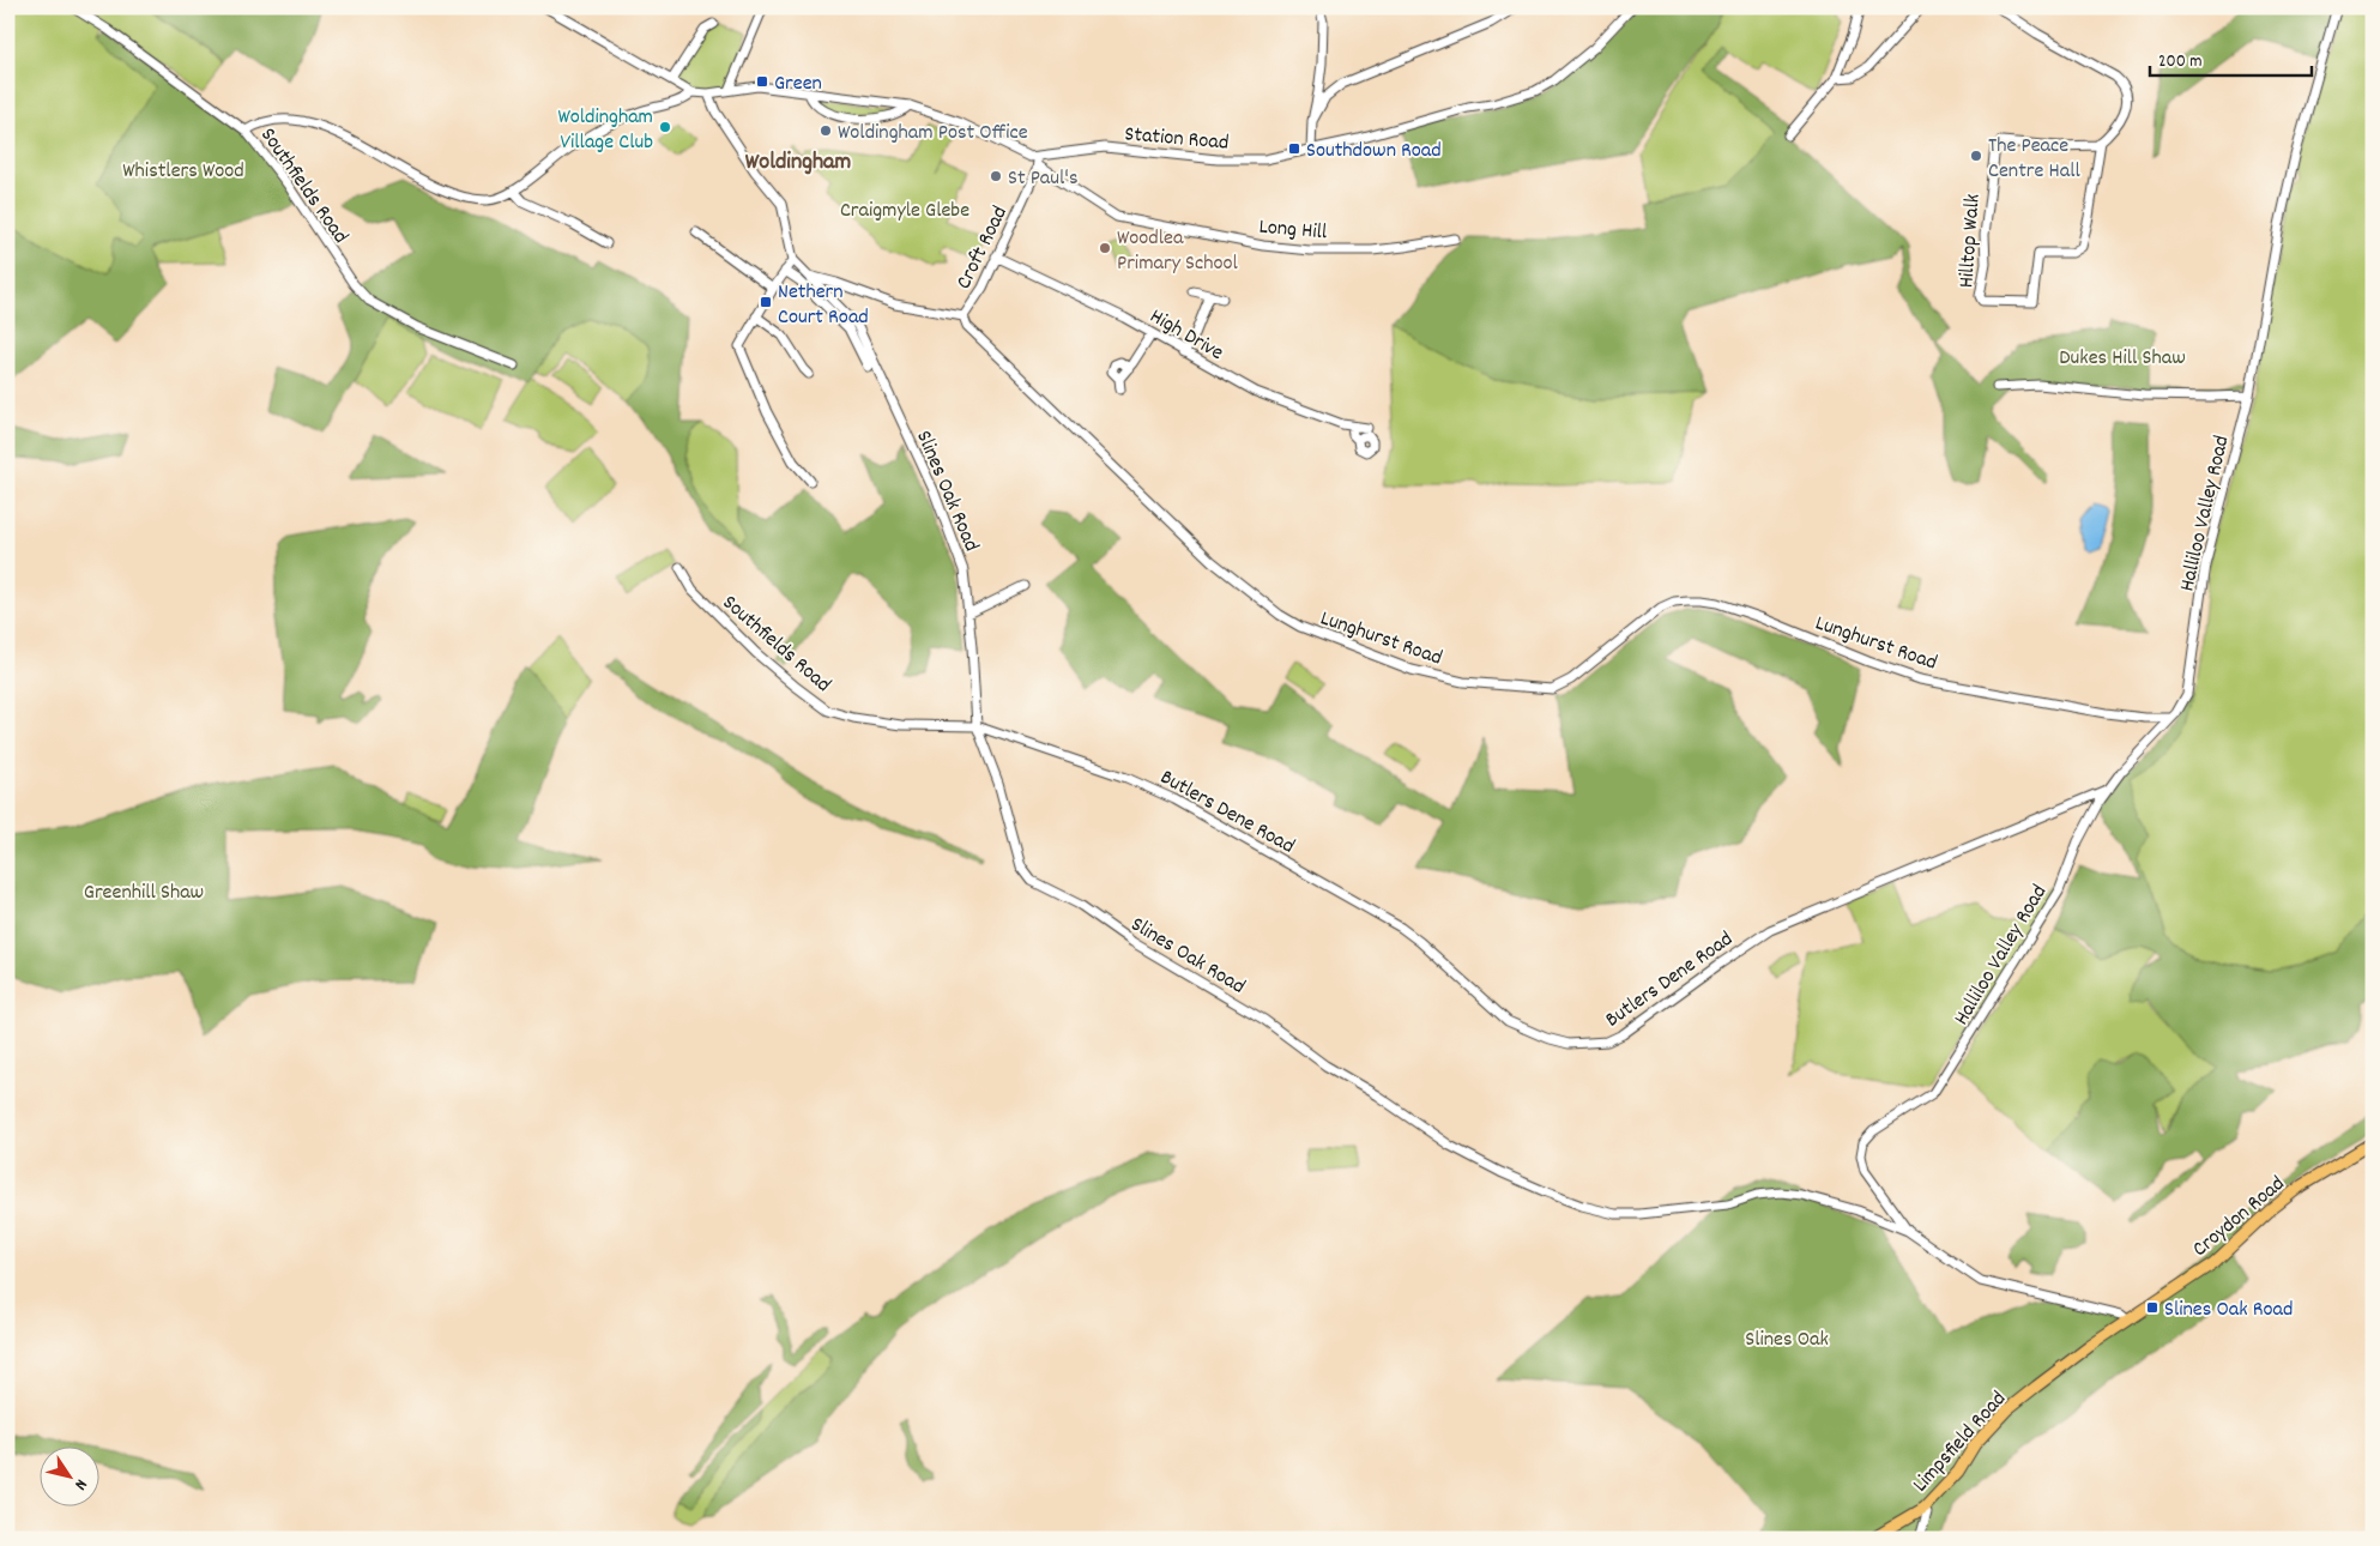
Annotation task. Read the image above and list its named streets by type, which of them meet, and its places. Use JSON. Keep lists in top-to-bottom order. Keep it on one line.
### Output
{"streets":{"main road":["Croydon Road","Limpsfield Road"],"street":["Station Road","Southfields Road","Long Hill","Hilltop Walk","Croft Road","High Drive","Slines Oak Road","Halliloo Valley Road","Lunghurst Road","Butlers Dene Road"]},"crossings":[["Station Road","Long Hill"],["Station Road","Croft Road"],["Station Road","Slines Oak Road"],["Southfields Road","Slines Oak Road"],["Southfields Road","Butlers Dene Road"],["Long Hill","Croft Road"],["Croft Road","High Drive"],["Croft Road","Lunghurst Road"],["Slines Oak Road","Halliloo Valley Road"],["Slines Oak Road","Butlers Dene Road"],["Slines Oak Road","Croydon Road"],["Slines Oak Road","Limpsfield Road"],["Halliloo Valley Road","Lunghurst Road"],["Halliloo Valley Road","Butlers Dene Road"],["Croydon Road","Limpsfield Road"]],"districts":["Woldingham"],"parks":["Whistlers Wood","Craigmyle Glebe","Dukes Hill Shaw","Greenhill Shaw","Slines Oak"],"places":{"transit":["Green","Southdown Road","Nethern Court Road","Slines Oak Road"],"other":["Woldingham Village Club","Woldingham Post Office","The Peace Centre Hall","St Paul's","Woodlea Primary School"]},"scale_bar":"200 m","north":"bottom right"}
